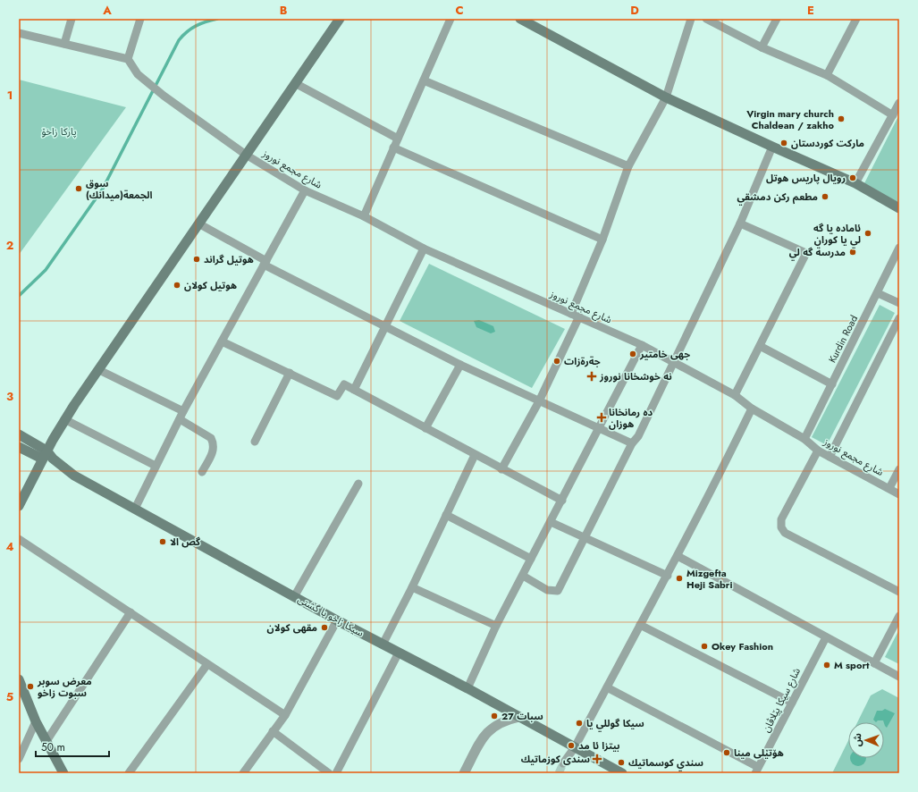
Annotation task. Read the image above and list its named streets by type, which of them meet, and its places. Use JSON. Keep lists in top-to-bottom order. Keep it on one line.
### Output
{"streets":{"main road":["سیکا زاخو یا گشتى"],"street":["شارع مجمع نوروز","Kurdin Road","شارع سيكا پێلاڤان"]},"crossings":[["شارع مجمع نوروز","Kurdin Road"]],"parks":["پارکا زاخۆ"],"places":{"other":["Virgin mary church Chaldean / zakho","ماركت كوردستان","رويال پاريس هوتل","سوق الجمعة(ميدانك)","مطعم ركن دمشقي","ئاماده يا گه لي يا كوران","مدرسة گه لي","هوتیل گراند","هوتيل كولان","جهى خامتير","جةرةزات","گص الا","Mizgefta Heji Sabri","مقهى كولان","Okey Fashion","M sport","معرض سوبر سبوت زاخو","27 سبات","سيكا گوللي يا","بيتزا ئا مد","هۆتێلی مینا","سندي کوسماتیك"],"health":["نه خوشخانا نوروز","ده رمانخانا هوزان","سندی کوزماتیك"]},"scale_bar":"50 m","north":"left","grid":{"columns":["A","B","C","D","E"],"rows":["1","2","3","4","5"]}}
